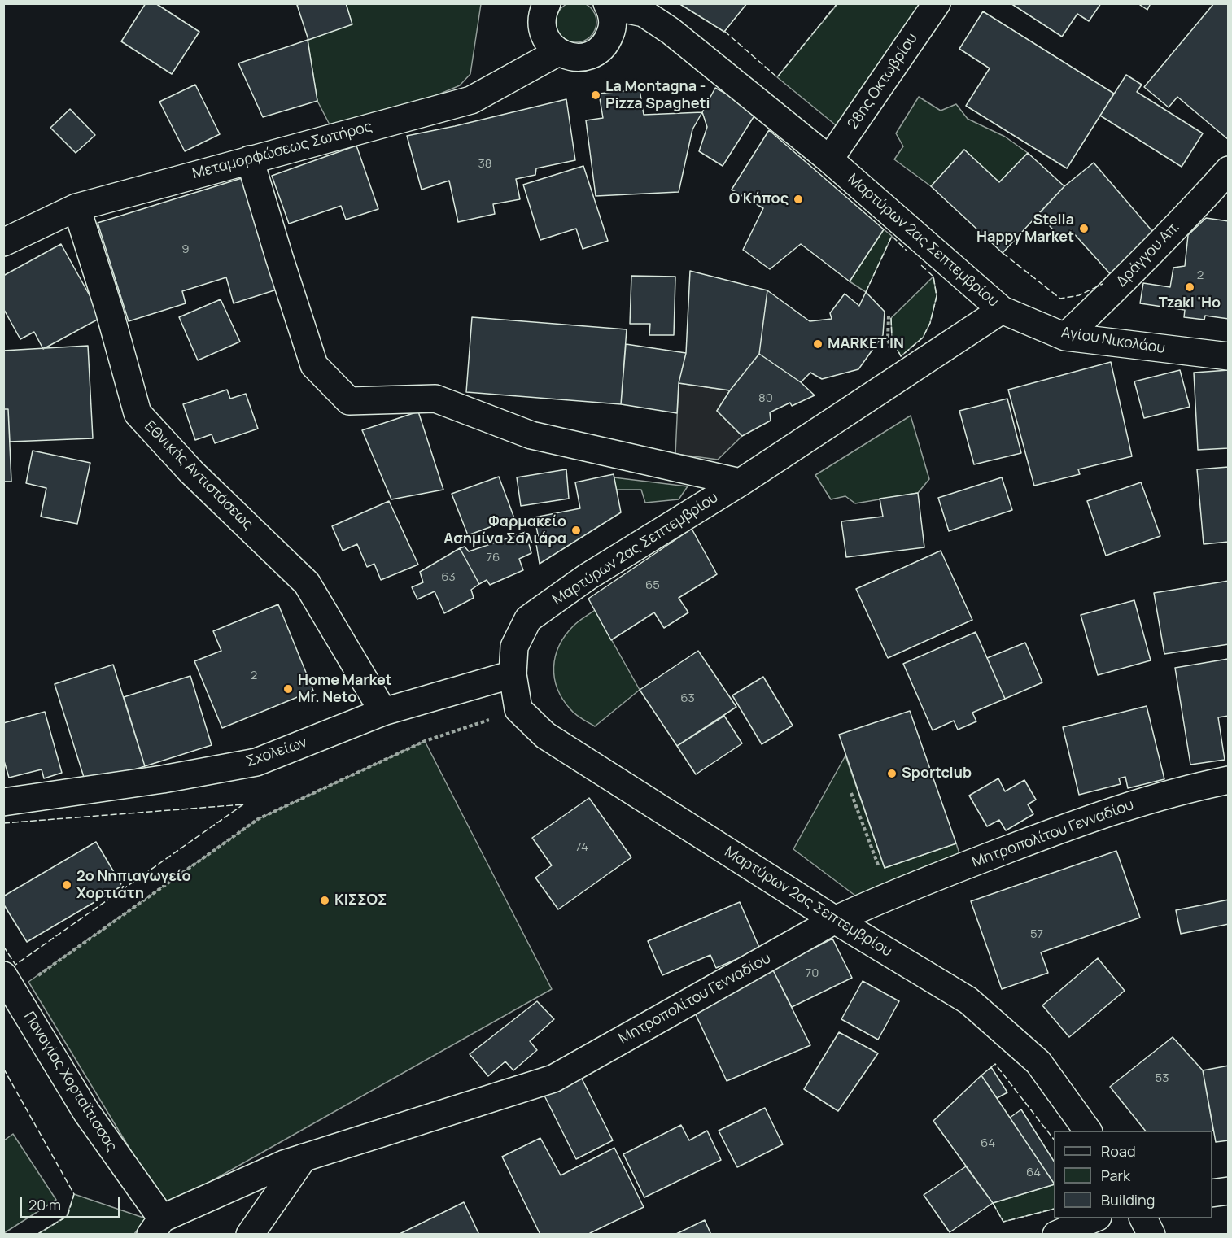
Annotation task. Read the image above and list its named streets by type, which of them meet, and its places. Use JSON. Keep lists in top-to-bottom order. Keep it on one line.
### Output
{"streets":{"street":["28ης Οκτωβρίου","Μεταμορφώσεως Σωτήρος","Μαρτύρων 2ας Σεπτεμβρίου","Δράγγου Απ.","Αγίου Νικολάου","Εθνικής Αντιστάσεως","Σχολείων","Μητροπολίτου Γενναδίου","Παναγίας Χορταΐτισσας"]},"crossings":[["28ης Οκτωβρίου","Μαρτύρων 2ας Σεπτεμβρίου"],["Μεταμορφώσεως Σωτήρος","Εθνικής Αντιστάσεως"],["Μαρτύρων 2ας Σεπτεμβρίου","Αγίου Νικολάου"],["Μαρτύρων 2ας Σεπτεμβρίου","Σχολείων"],["Μαρτύρων 2ας Σεπτεμβρίου","Μητροπολίτου Γενναδίου"],["Δράγγου Απ.","Αγίου Νικολάου"],["Εθνικής Αντιστάσεως","Σχολείων"],["Μητροπολίτου Γενναδίου","Παναγίας Χορταΐτισσας"]],"places":["La Montagna - Pizza Spagheti","Ο Κήπος","Stella Happy Market","Tzaki 'Ho","MARKET IN","Φαρμακείο Ασημίνα Σαλιάρα","Home Market Mr. Neto","Sportclub","2ο Νηπιαγωγείο Χορτιάτη","ΚΙΣΣΟΣ"],"house_numbers":["38","9","2","80","76","63","65","2","63","74","57","70","53","64","64"],"legend":["Road","Park","Building"],"scale_bar":"20 m"}
